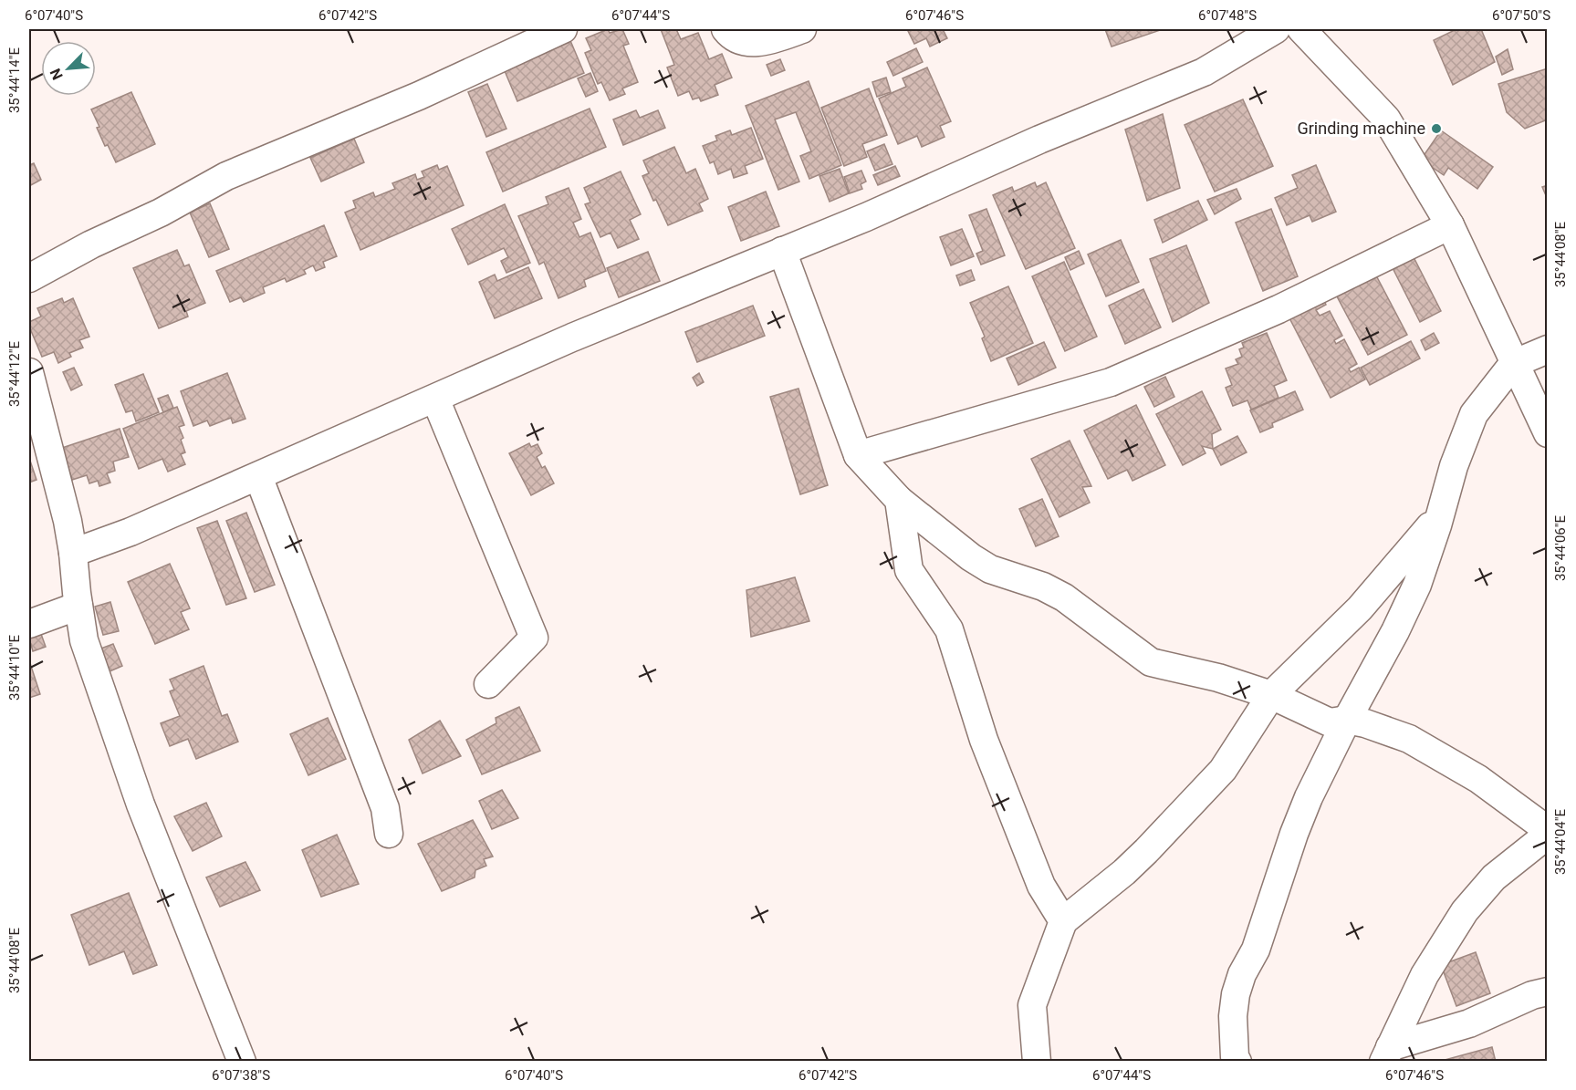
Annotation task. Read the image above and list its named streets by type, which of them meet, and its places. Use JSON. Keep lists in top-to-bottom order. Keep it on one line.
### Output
{"places":["Grinding machine"],"north":"bottom left","coordinates":["6°07'40\"S","6°07'42\"S","6°07'44\"S","6°07'46\"S","6°07'48\"S","6°07'50\"S","35°44'14\"E","35°44'08\"E","35°44'12\"E","35°44'06\"E","35°44'10\"E","35°44'04\"E","6°07'38\"S"]}
